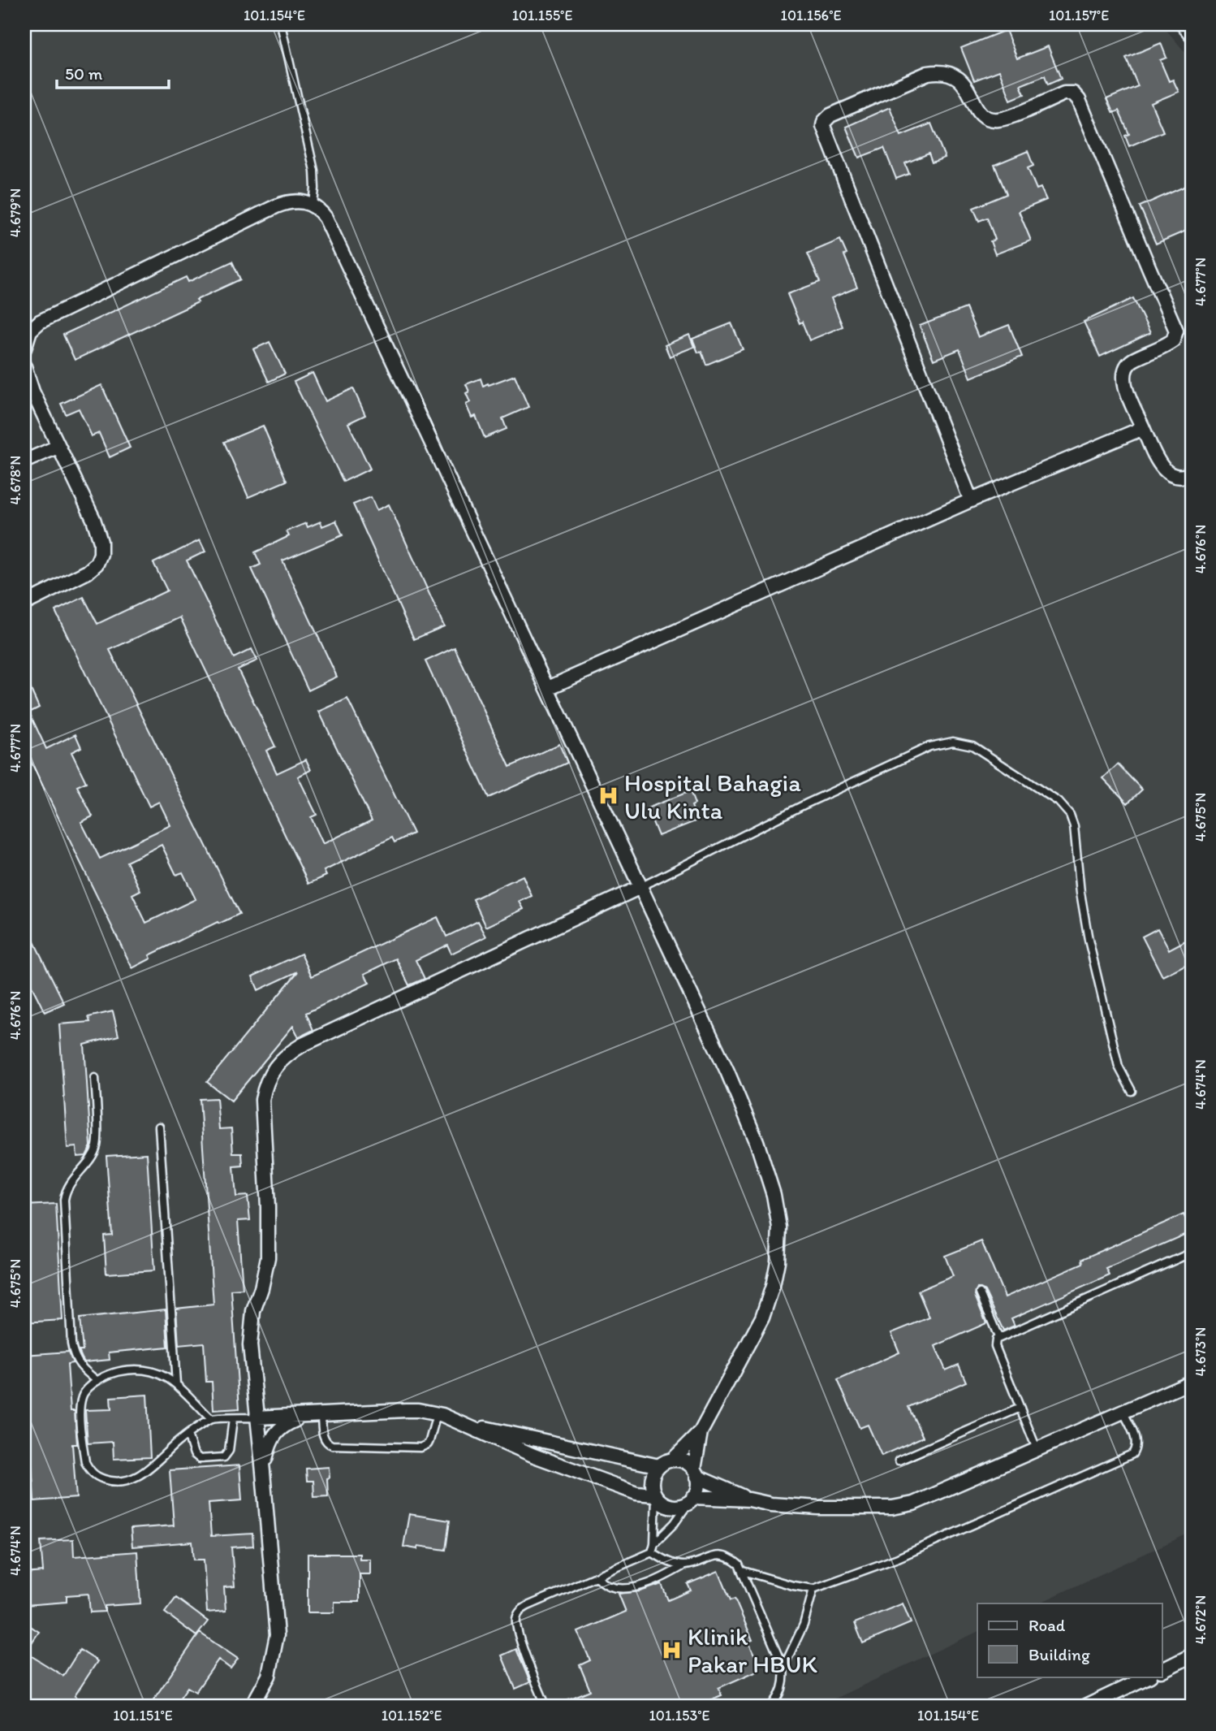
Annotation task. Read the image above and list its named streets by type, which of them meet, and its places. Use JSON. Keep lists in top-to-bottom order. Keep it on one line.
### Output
{"places":{"hospital":["Hospital Bahagia Ulu Kinta","Klinik Pakar HBUK"]},"legend":["Road","Building"],"scale_bar":"50 m","coordinates":["101.154°E","101.155°E","101.156°E","101.157°E","4.679°N","4.677°N","4.678°N","4.676°N","4.675°N","4.674°N","4.673°N","4.672°N","101.151°E","101.152°E","101.153°E"]}
